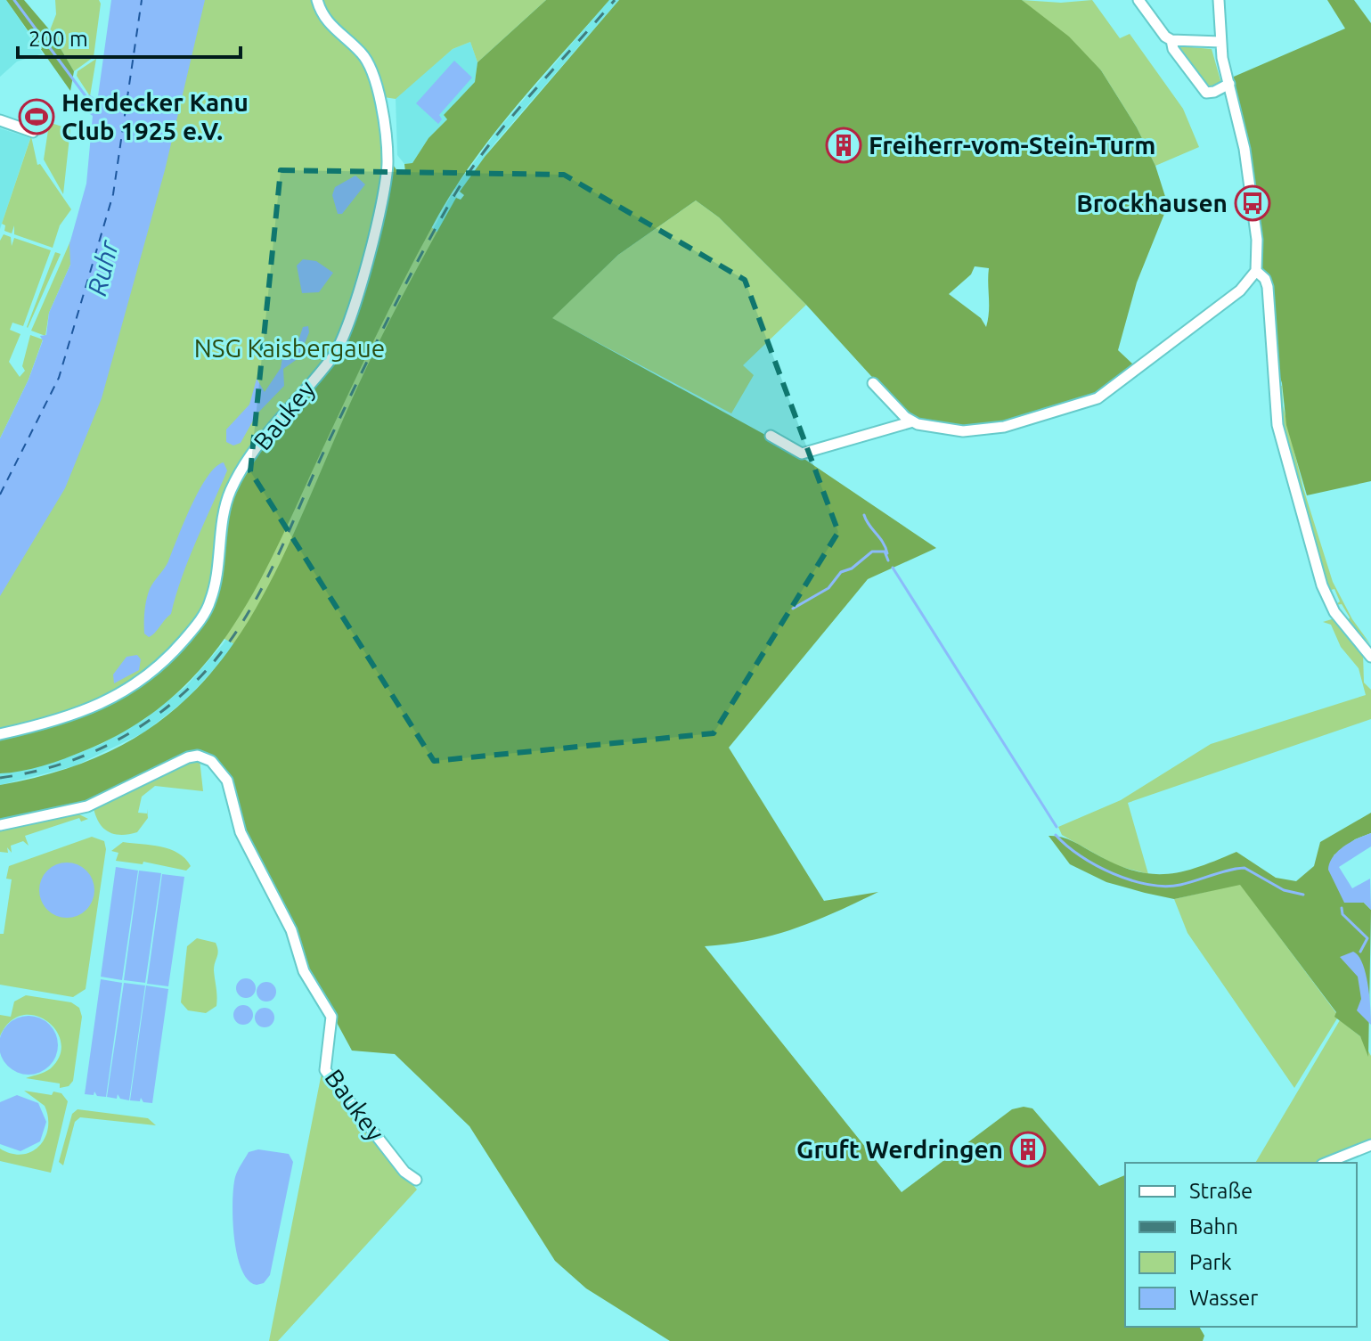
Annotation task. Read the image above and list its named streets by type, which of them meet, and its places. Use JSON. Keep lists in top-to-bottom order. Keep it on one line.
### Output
{"streets":{"street":["Baukey"]},"water":["Ruhr"],"parks":["NSG Kaisbergaue"],"places":{"sports":["Herdecker Kanu Club 1925 e.V."],"building":["Freiherr-vom-Stein-Turm","Gruft Werdringen"],"bus stop":["Brockhausen"]},"legend":["Straße","Bahn","Park","Wasser"],"scale_bar":"200 m"}
